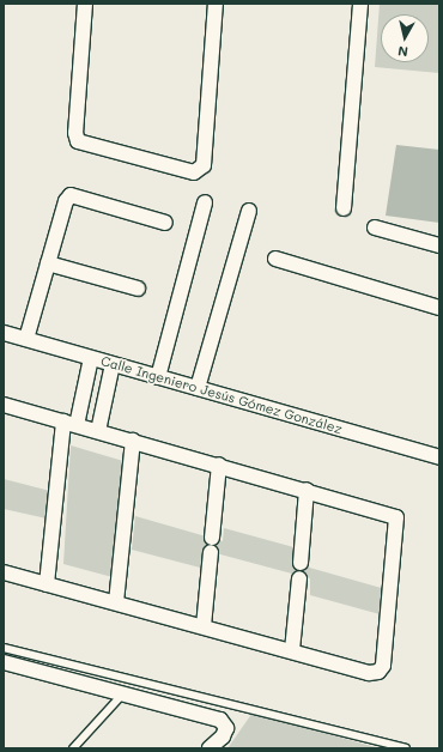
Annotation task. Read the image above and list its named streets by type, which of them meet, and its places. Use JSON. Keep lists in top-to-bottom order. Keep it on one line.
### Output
{"streets":{"street":["Calle Ingeniero Jesús Gómez González"]},"north":"bottom"}
